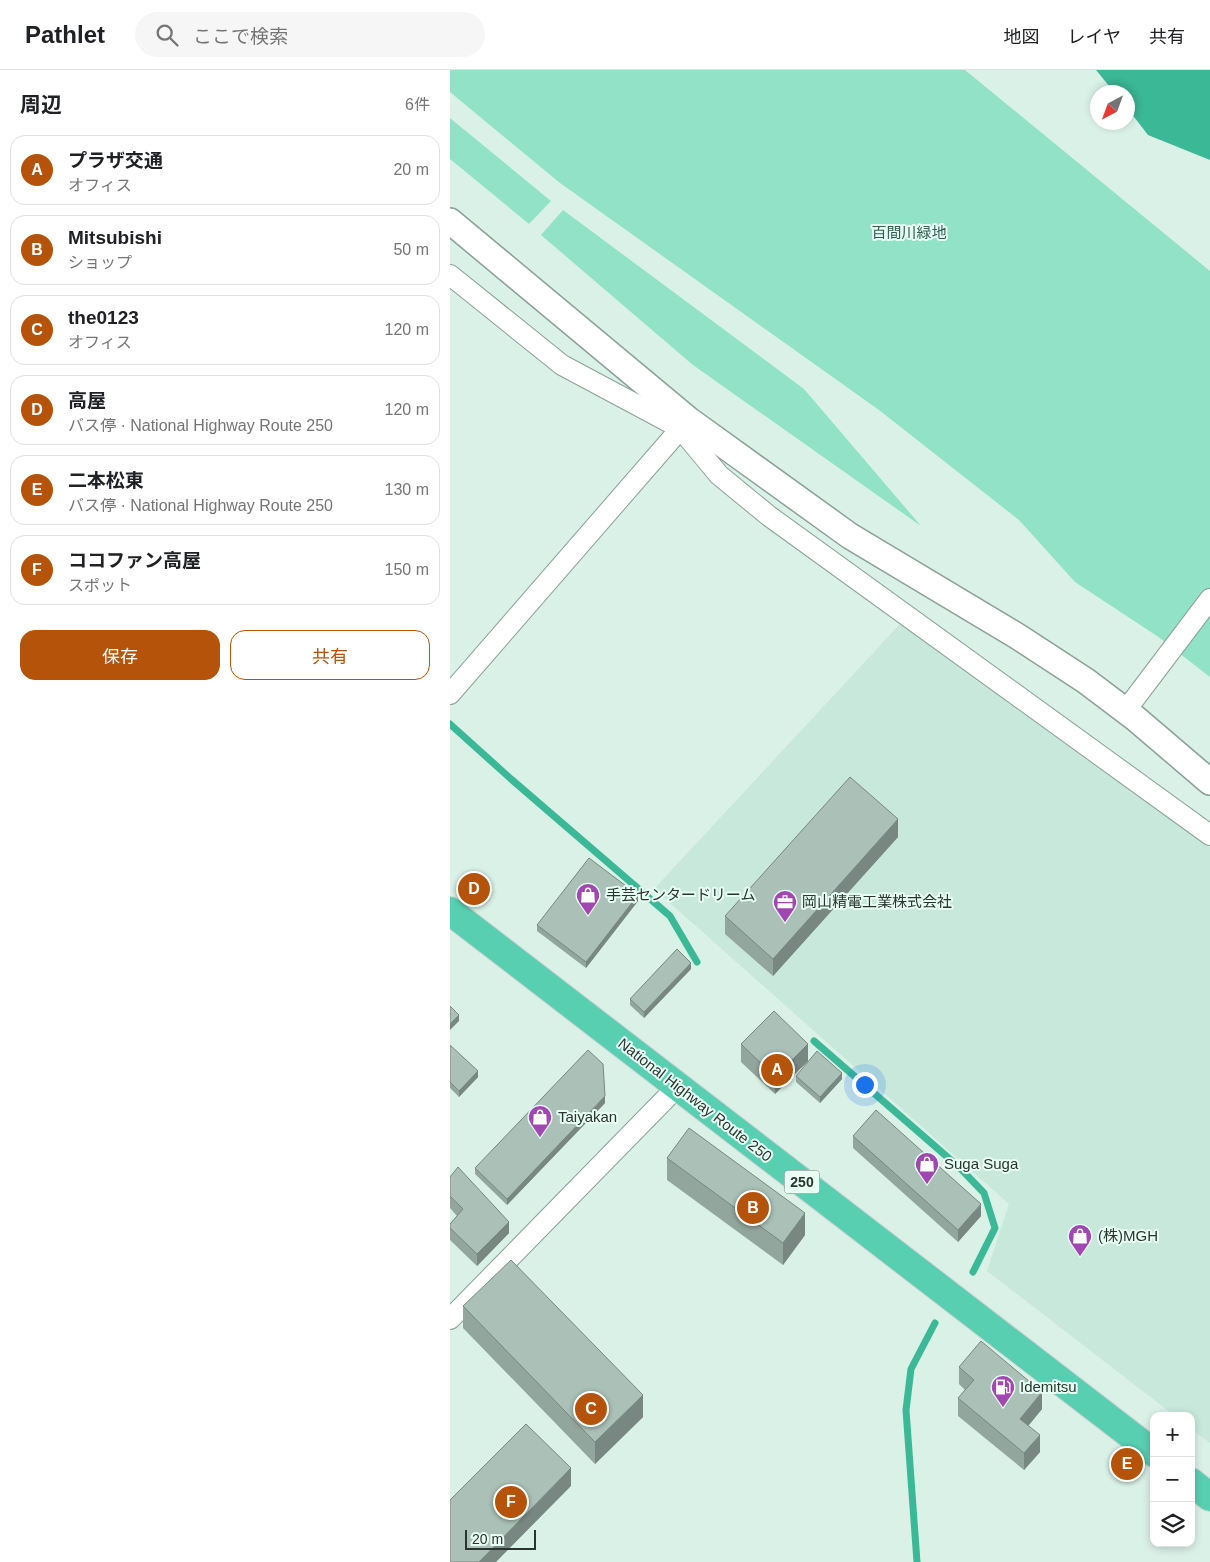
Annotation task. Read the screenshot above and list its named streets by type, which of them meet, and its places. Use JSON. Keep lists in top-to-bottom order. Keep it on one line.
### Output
{"streets":{"highway":["National Highway Route 250","250"]},"parks":["百間川緑地"],"places":{"shop":["手芸センタードリーム","Taiyakan","Suga Suga","(株)MGH"],"office":["岡山精電工業株式会社"],"fuel station":["Idemitsu"]},"scale_bar":"20 m","north":"bottom left","page":{"header":"Pathlet","search":"ここで検索","nav":["地図","レイヤ","共有"],"heading":["周辺","6件"],"list":[{"mark":"A","name":"プラザ交通","note":"オフィス","value":"20 m"},{"mark":"B","name":"Mitsubishi","note":"ショップ","value":"50 m"},{"mark":"C","name":"the0123","note":"オフィス","value":"120 m"},{"mark":"D","name":"高屋","note":"バス停 · National Highway Route 250","value":"120 m"},{"mark":"E","name":"二本松東","note":"バス停 · National Highway Route 250","value":"130 m"},{"mark":"F","name":"ココファン高屋","note":"スポット","value":"150 m"}],"buttons":["保存","共有"],"pins":["D","A","B","C","E","F"],"map_buttons":["+","−"],"scale":"20 m"}}
